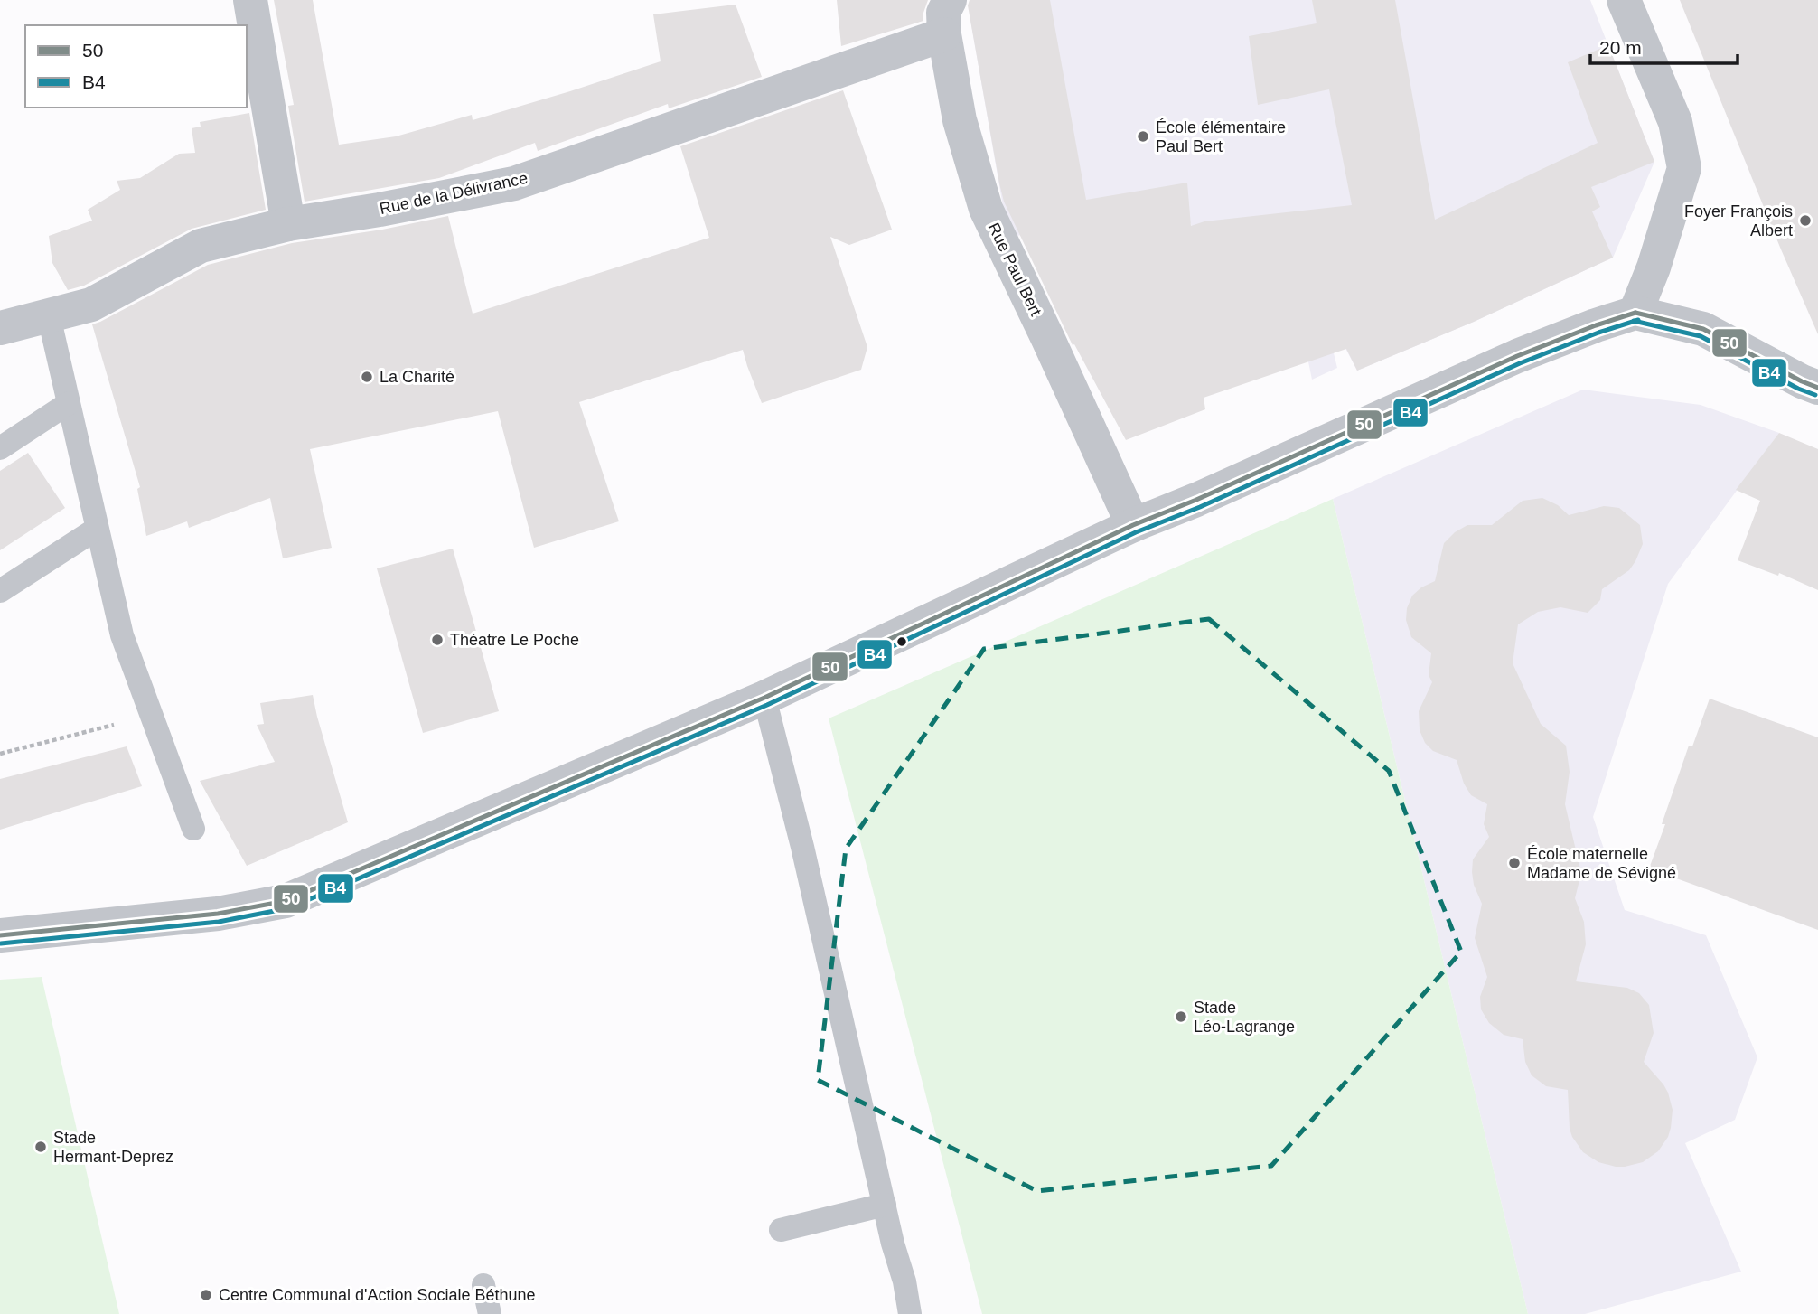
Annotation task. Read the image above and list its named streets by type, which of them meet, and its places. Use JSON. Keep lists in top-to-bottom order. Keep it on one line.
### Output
{"streets":{"street":["Rue de la Délivrance","Rue Paul Bert"]},"crossings":[["Rue de la Délivrance","Rue Paul Bert"]],"places":["École élémentaire Paul Bert","Foyer François Albert","La Charité","Théatre Le Poche","École maternelle Madame de Sévigné","Stade Léo-Lagrange","Stade Hermant-Deprez","Centre Communal d'Action Sociale Béthune"],"lines":["transit line 50","transit line B4"],"legend":["50","B4"],"scale_bar":"20 m"}
